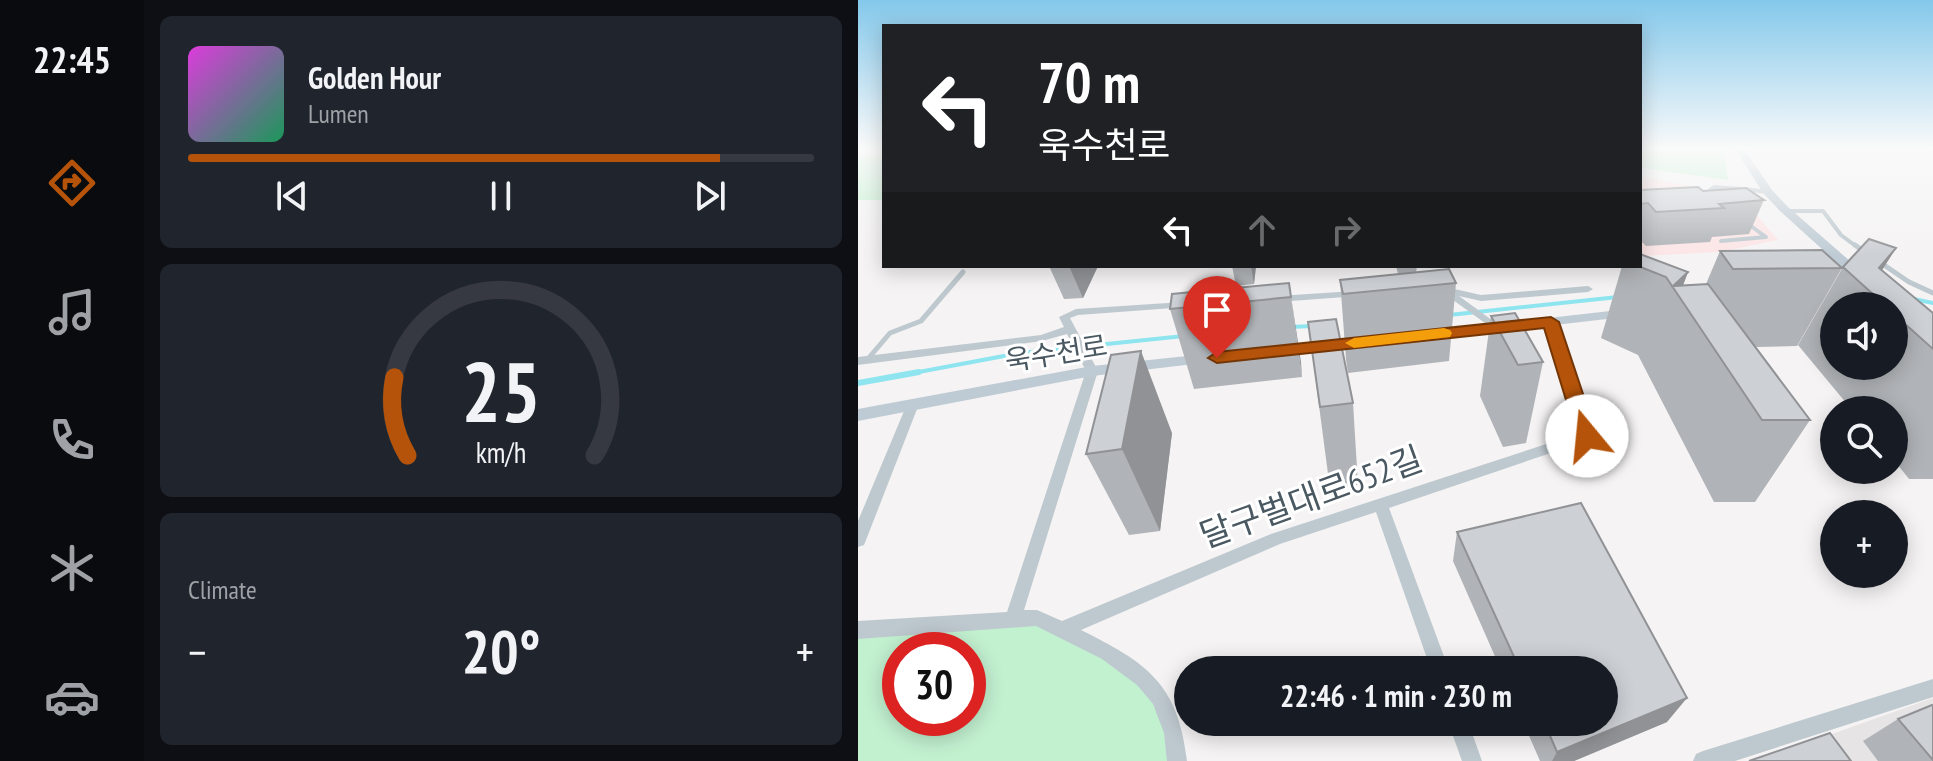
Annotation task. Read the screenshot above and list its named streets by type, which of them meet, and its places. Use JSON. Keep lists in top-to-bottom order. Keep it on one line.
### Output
{"streets":{"main road":["욱수천로"],"street":["달구벌대로652길"]},"page":{"tabs":"22:45","turn":["70 m","욱수천로"],"song":["Golden Hour","Lumen"],"map_buttons":"+","tile":"Climate","heat":["−","20°","+"],"limit":"30","trip":"22:46 · 1 min · 230 m","gauge":["25","km/h"]}}
